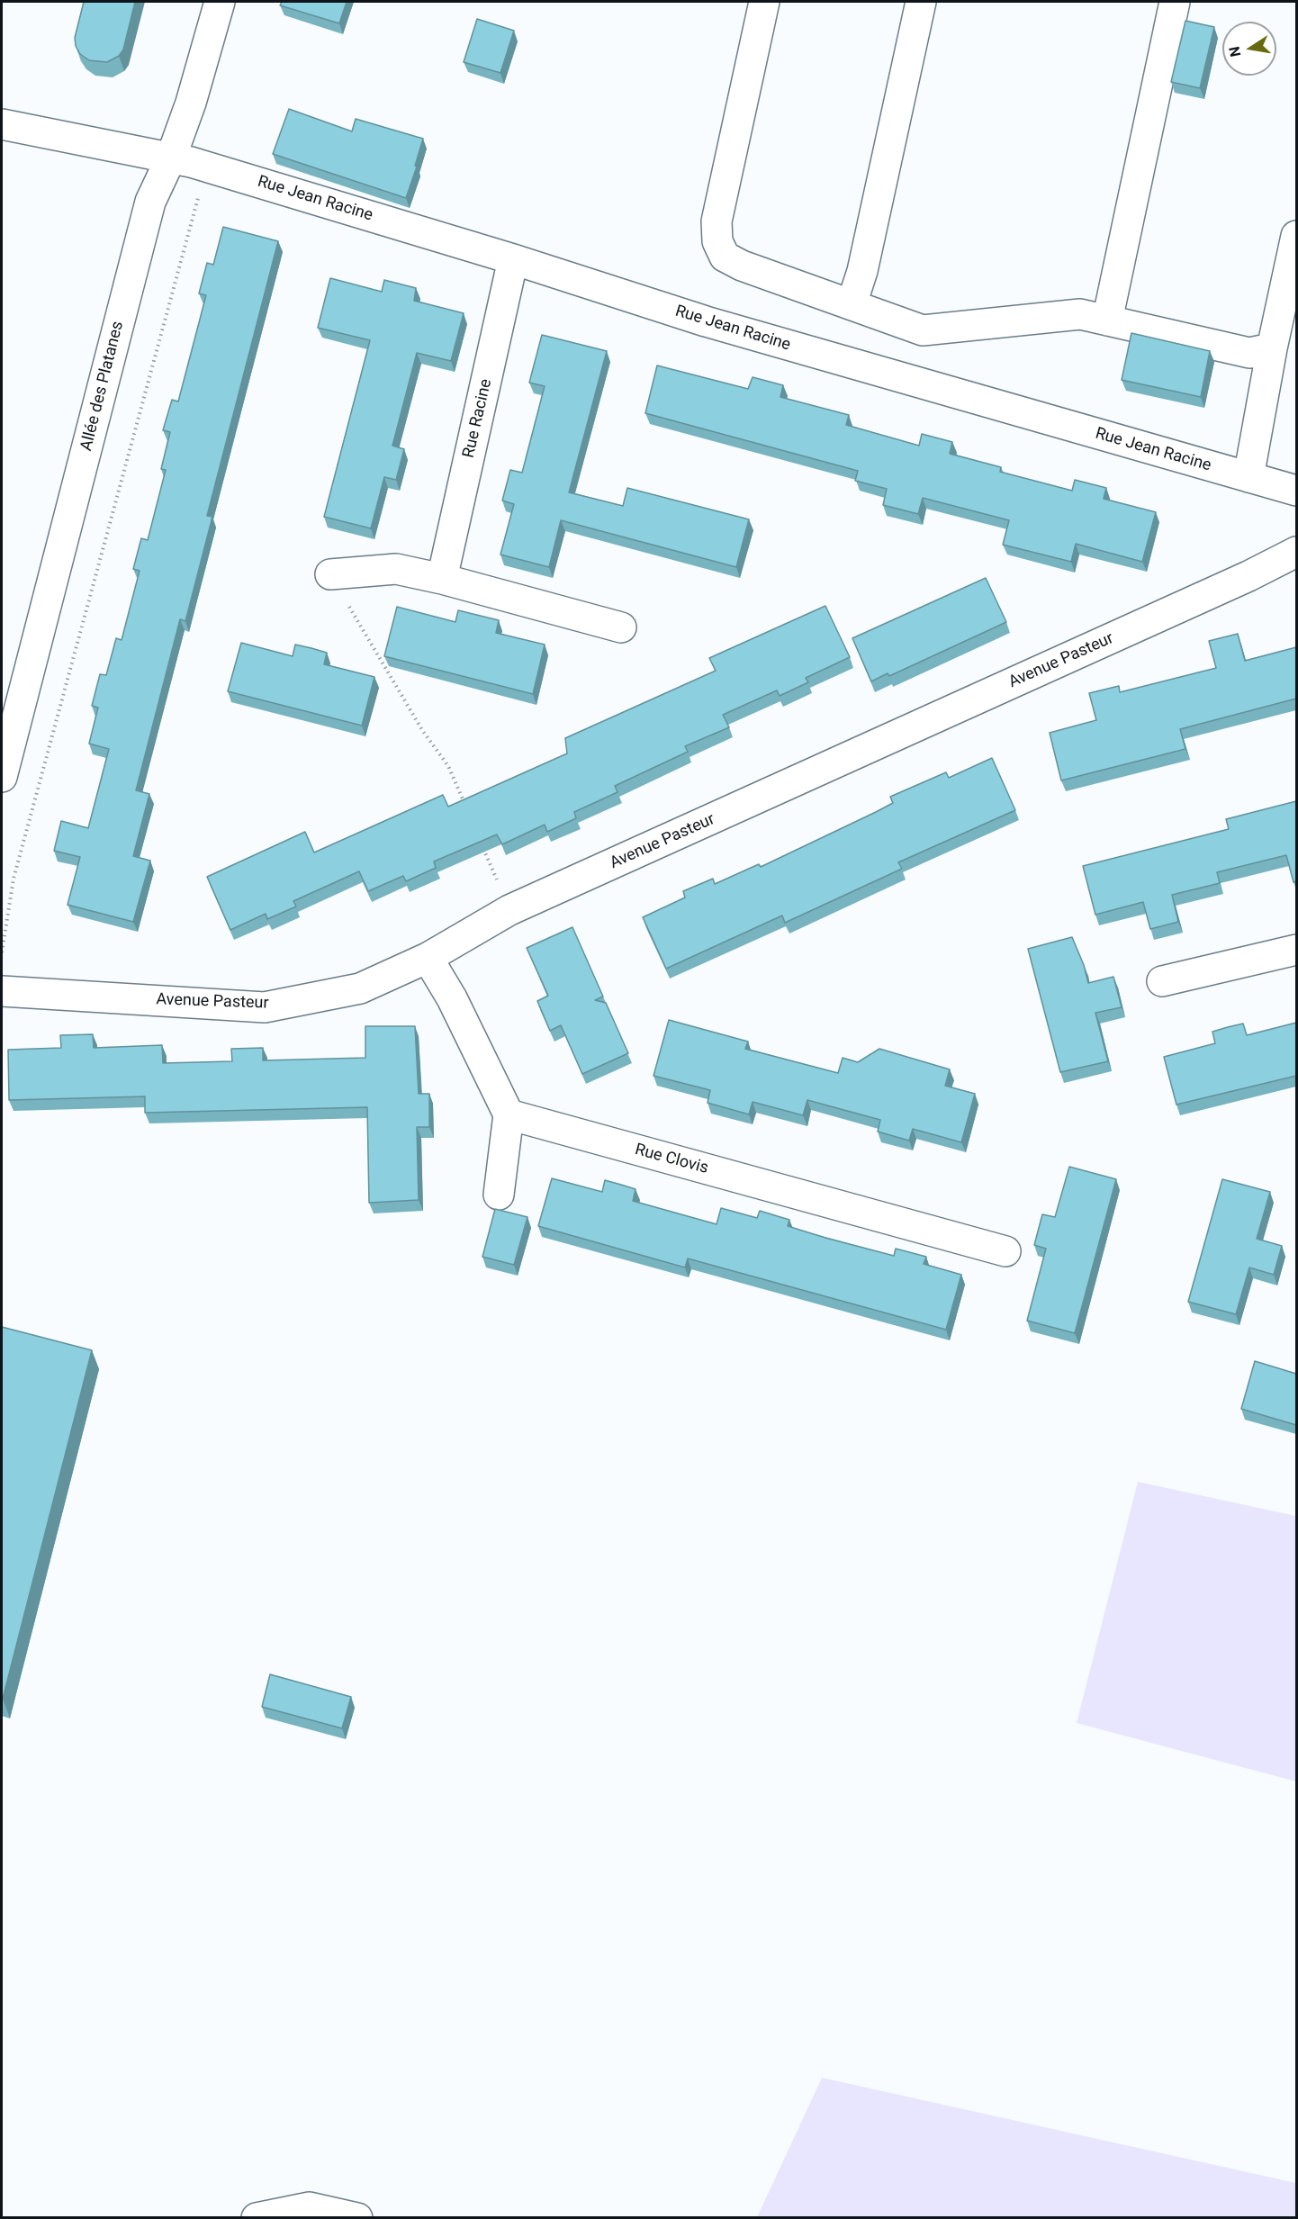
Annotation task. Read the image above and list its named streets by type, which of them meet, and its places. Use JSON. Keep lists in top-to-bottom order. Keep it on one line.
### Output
{"streets":{"street":["Rue Jean Racine","Allée des Platanes","Rue Racine","Avenue Pasteur","Rue Clovis"]},"crossings":[["Rue Jean Racine","Allée des Platanes"],["Rue Jean Racine","Rue Racine"]],"north":"left"}
